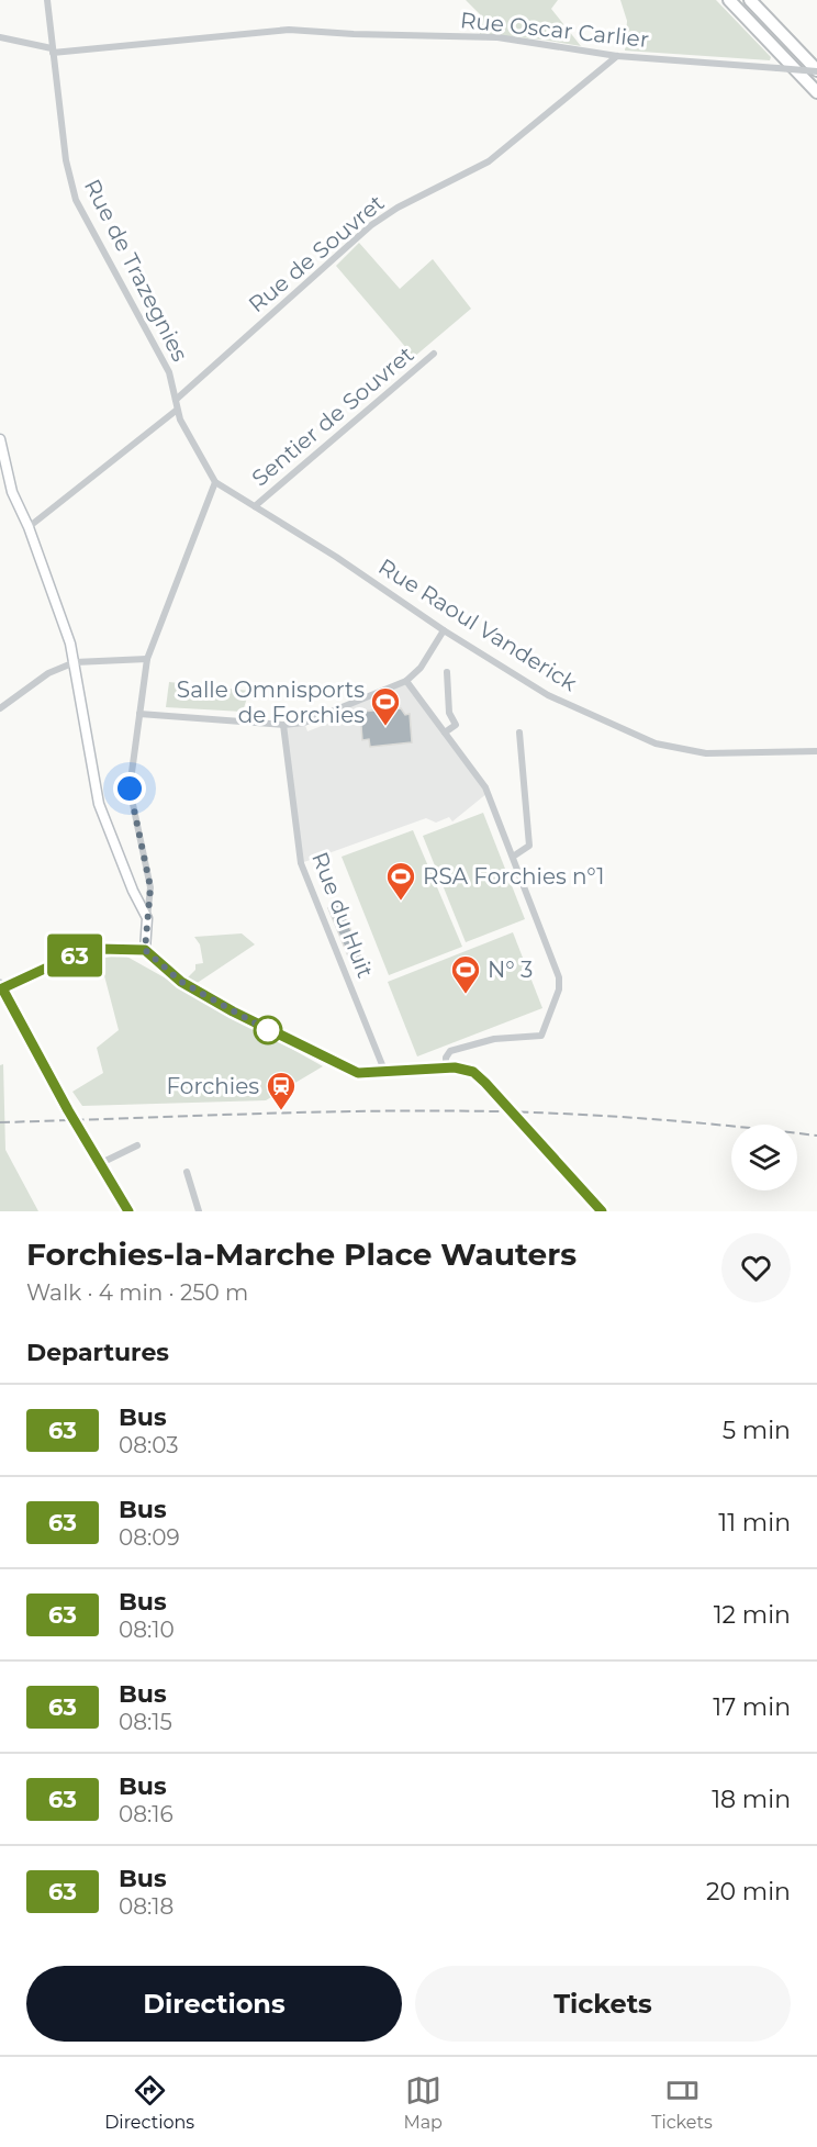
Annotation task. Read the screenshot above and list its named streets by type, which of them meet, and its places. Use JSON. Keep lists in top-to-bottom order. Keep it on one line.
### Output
{"streets":{"street":["Rue Oscar Carlier","Rue de Souvret","Rue de Trazegnies","Sentier de Souvret","Rue Raoul Vanderick","Rue du Huit"]},"crossings":[["Rue Oscar Carlier","Rue de Souvret"],["Rue Oscar Carlier","Rue de Trazegnies"],["Rue de Souvret","Rue de Trazegnies"],["Rue de Trazegnies","Rue Raoul Vanderick"],["Sentier de Souvret","Rue Raoul Vanderick"]],"places":{"sports":["Salle Omnisports de Forchies","RSA Forchies n°1","N° 3"],"station":["Forchies"]},"lines":["bus line 63"],"page":{"on_map":"63","heading":[["Forchies-la-Marche Place Wauters","Walk · 4 min · 250 m"],"Departures"],"list":[{"mark":"63","name":"Bus","note":"08:03","value":"5 min"},{"mark":"63","name":"Bus","note":"08:09","value":"11 min"},{"mark":"63","name":"Bus","note":"08:10","value":"12 min"},{"mark":"63","name":"Bus","note":"08:15","value":"17 min"},{"mark":"63","name":"Bus","note":"08:16","value":"18 min"},{"mark":"63","name":"Bus","note":"08:18","value":"20 min"}],"buttons":["Directions","Tickets"],"tabs":["Directions","Map","Tickets"]}}
